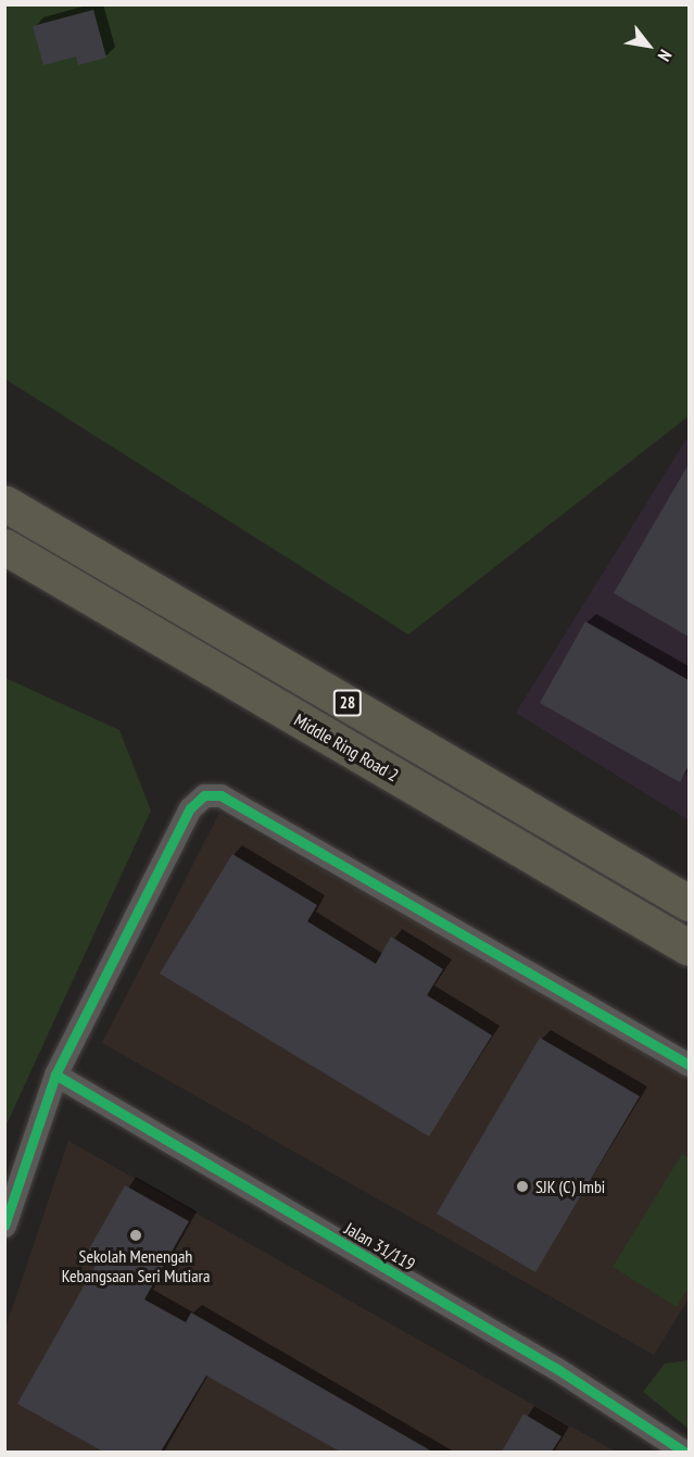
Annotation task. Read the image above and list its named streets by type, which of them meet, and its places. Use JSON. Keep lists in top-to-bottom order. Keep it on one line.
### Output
{"streets":{"highway":["28","Middle Ring Road 2"],"street":["Jalan 31/119"]},"places":["SJK (C) Imbi","Sekolah Menengah Kebangsaan Seri Mutiara"],"north":"bottom right"}
